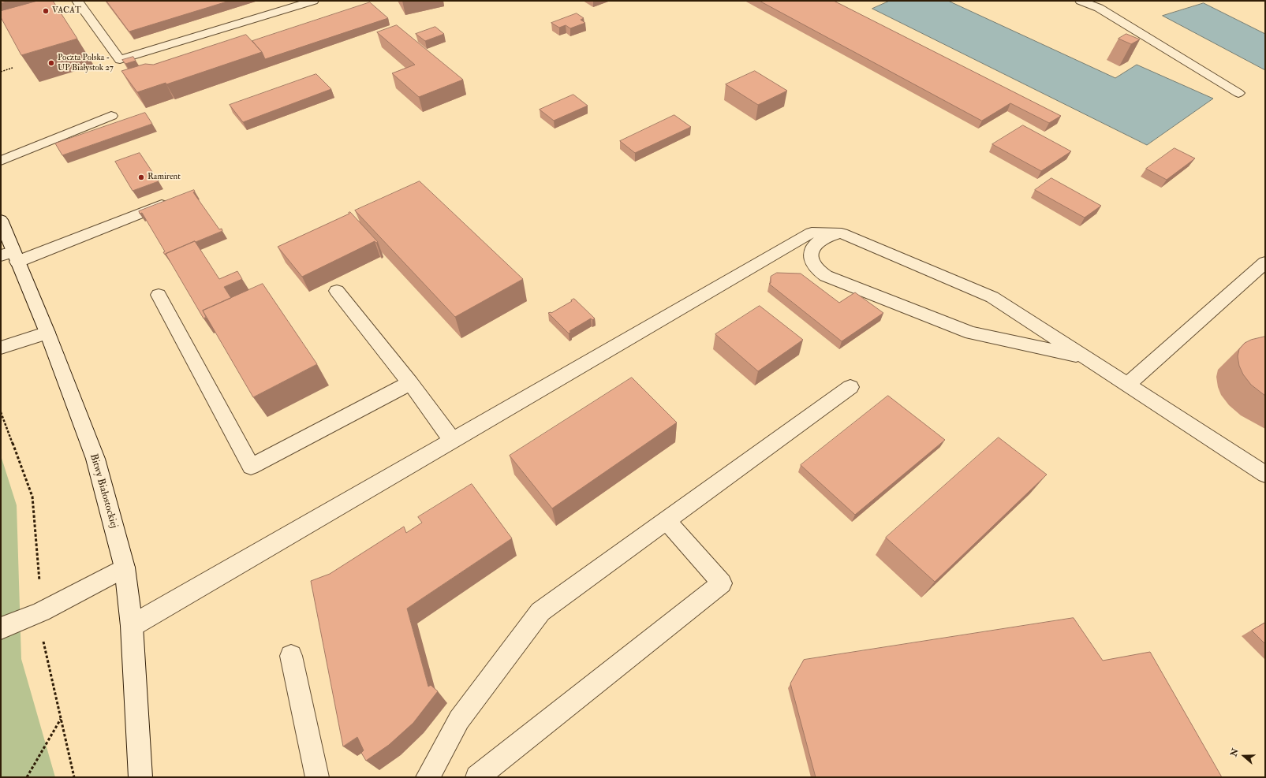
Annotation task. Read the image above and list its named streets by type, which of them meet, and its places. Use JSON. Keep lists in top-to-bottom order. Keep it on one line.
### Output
{"streets":{"street":["Bitwy Białostockiej"]},"places":["VACAT","Poczta Polska - UP Białystok 27","Ramirent"],"north":"left"}
